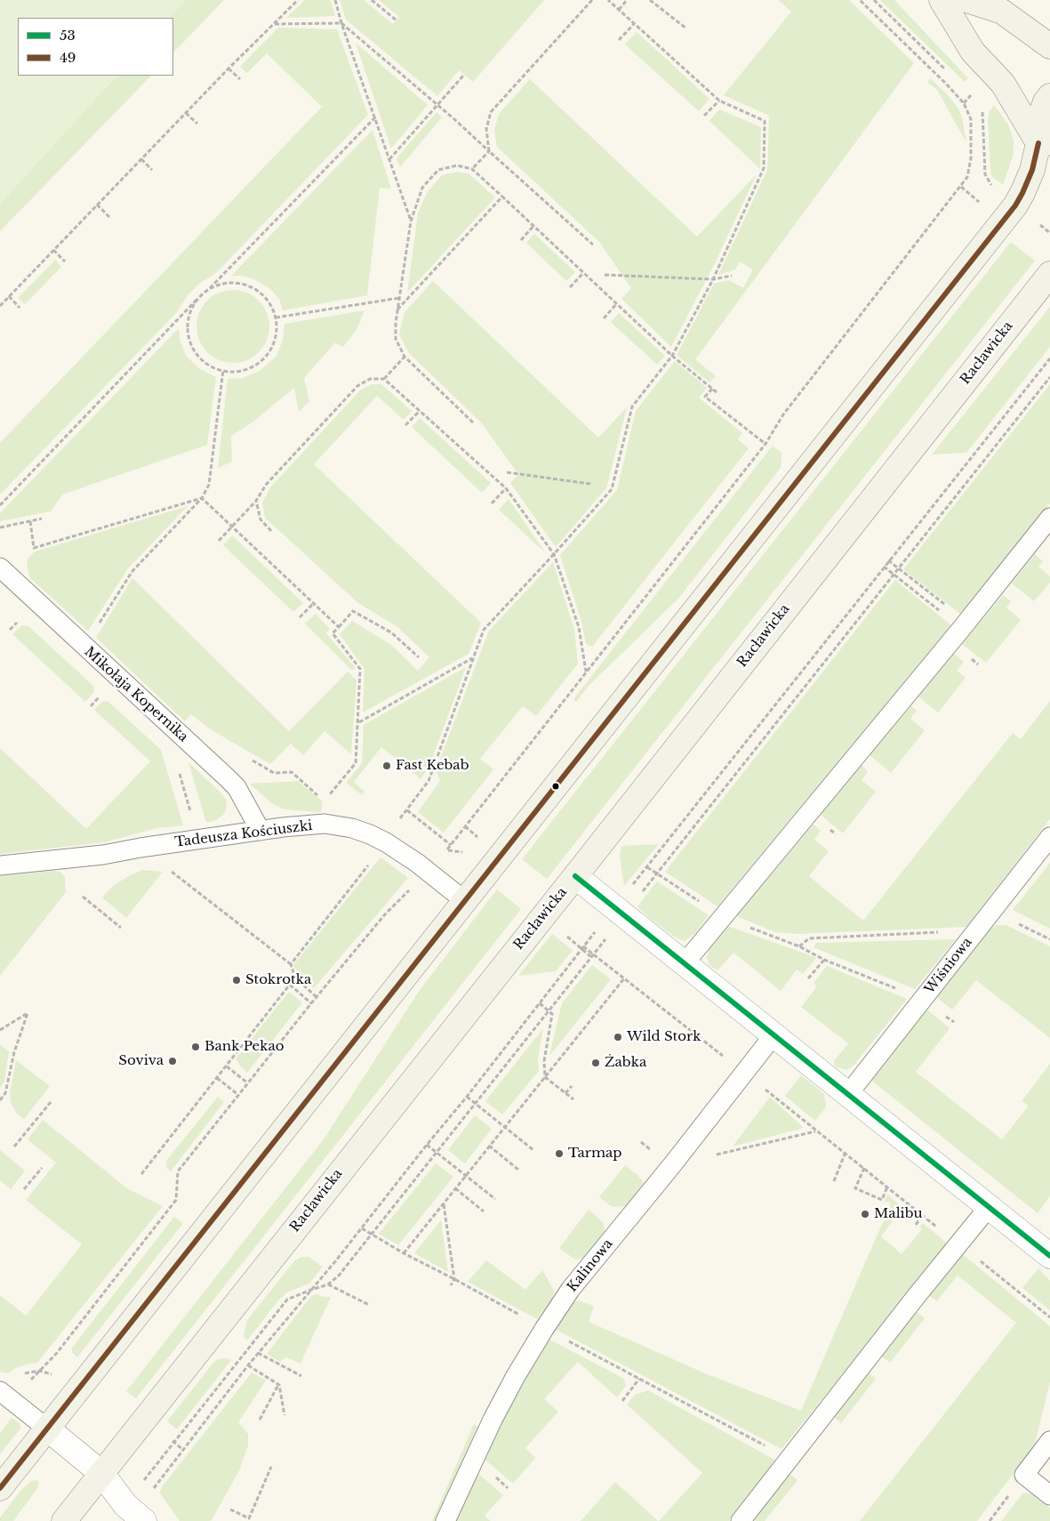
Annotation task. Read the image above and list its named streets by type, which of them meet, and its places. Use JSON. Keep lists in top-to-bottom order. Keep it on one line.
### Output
{"streets":{"street":["Racławicka"],"lane":["Mikołaja Kopernika","Tadeusza Kościuszki","Wiśniowa","Kalinowa"]},"crossings":[["Mikołaja Kopernika","Tadeusza Kościuszki"]],"places":["Fast Kebab","Stokrotka","Wild Stork","Bank Pekao","Soviva","Żabka","Tarmap","Malibu"],"lines":["transit line 49","transit line 53"],"legend":["53","49"]}
